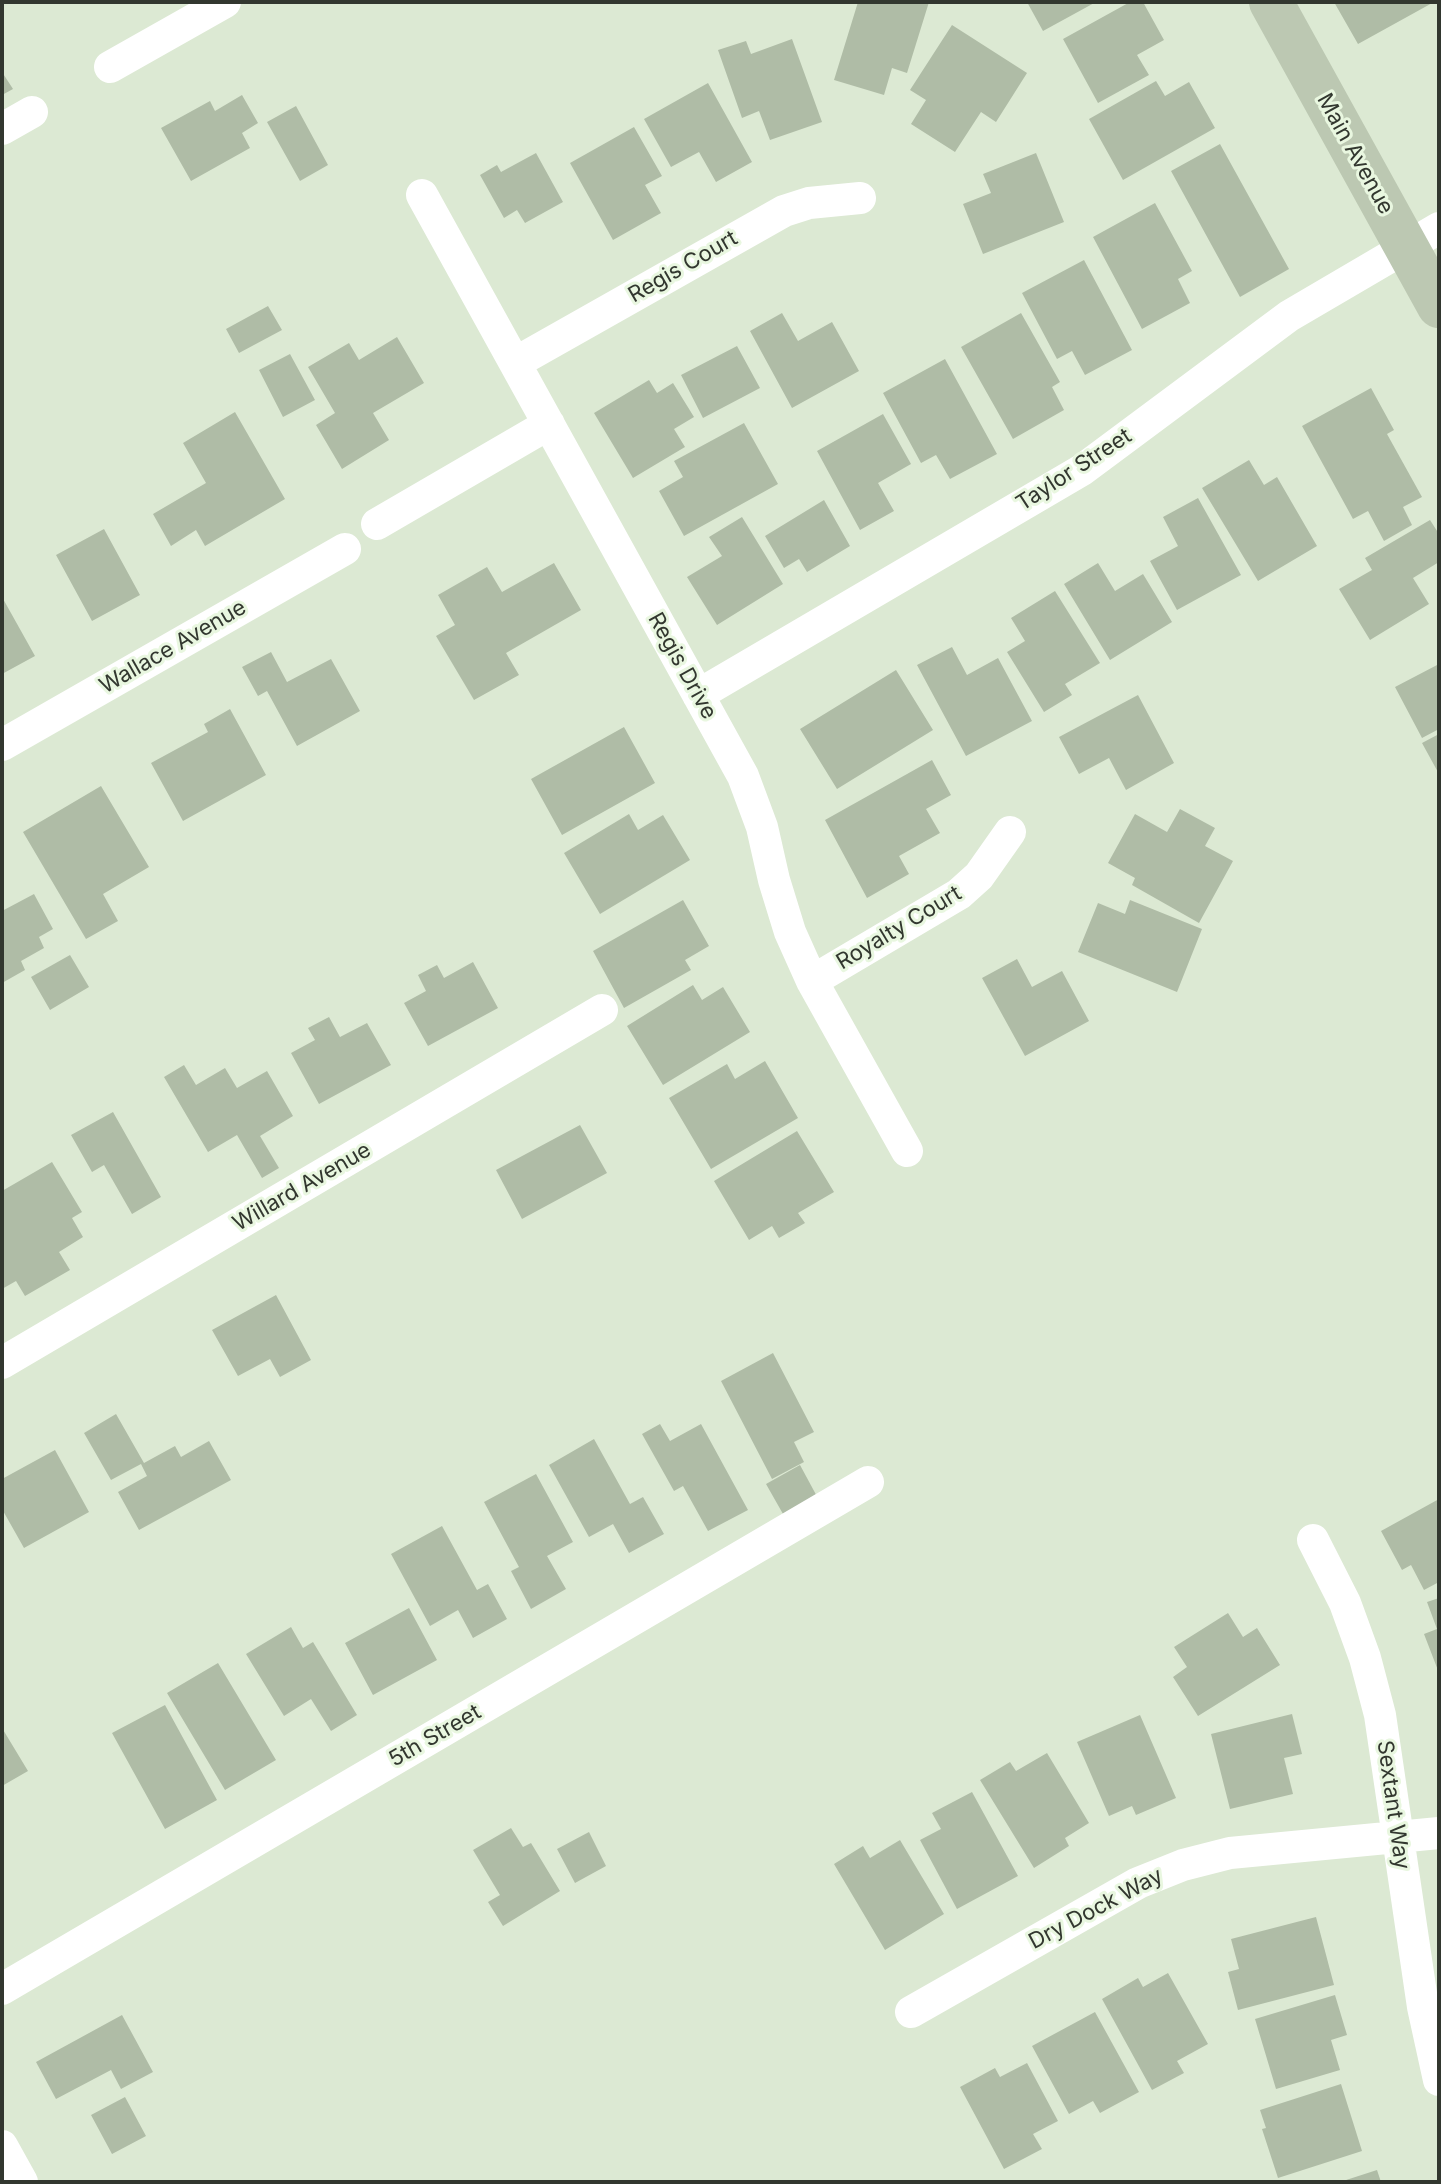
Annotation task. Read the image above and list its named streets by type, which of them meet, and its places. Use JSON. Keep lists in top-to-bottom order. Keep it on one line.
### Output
{"streets":{"street":["Main Avenue","Regis Court","Taylor Street","Wallace Avenue","Regis Drive","Royalty Court","Willard Avenue","5th Street","Sextant Way","Dry Dock Way"]},"crossings":[["Main Avenue","Taylor Street"],["Regis Court","Regis Drive"],["Taylor Street","Regis Drive"],["Regis Drive","Royalty Court"],["Sextant Way","Dry Dock Way"]]}
